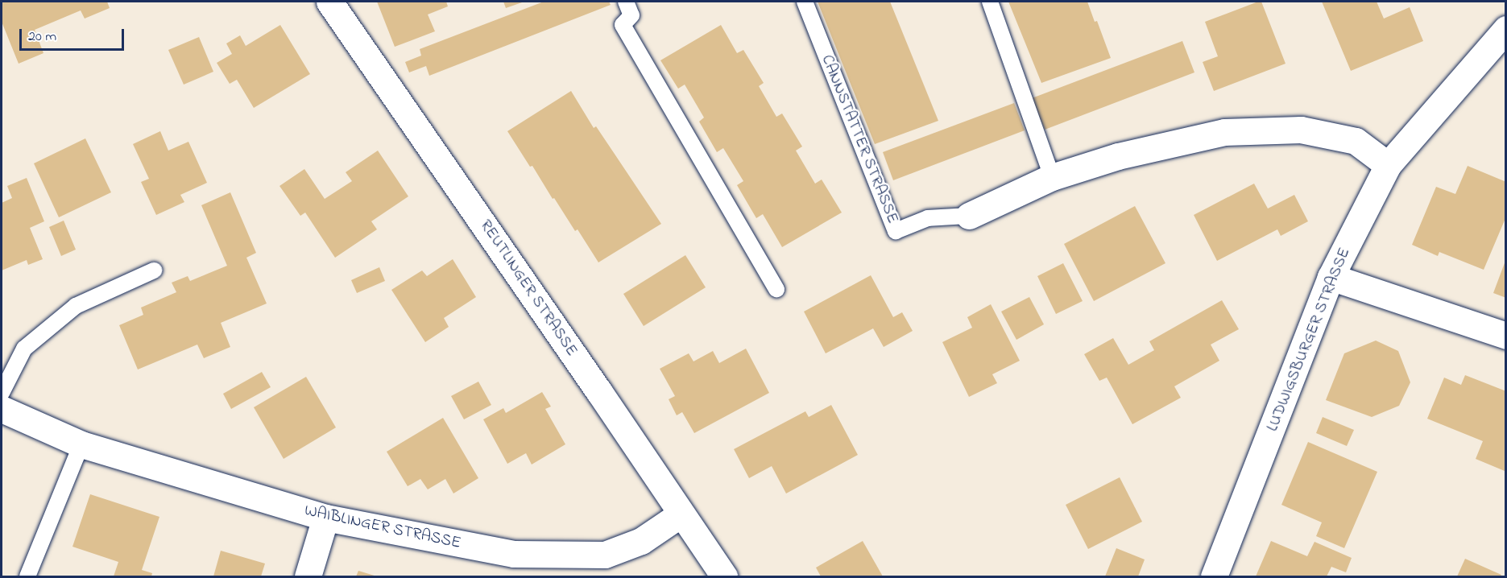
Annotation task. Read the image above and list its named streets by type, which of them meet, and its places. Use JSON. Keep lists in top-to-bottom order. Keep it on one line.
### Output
{"streets":{"street":["CANNSTATTER STRASSE","REUTLINGER STRASSE","LUDWIGSBURGER STRASSE","WAIBLINGER STRASSE"]},"crossings":[["CANNSTATTER STRASSE","LUDWIGSBURGER STRASSE"],["REUTLINGER STRASSE","WAIBLINGER STRASSE"]],"scale_bar":"20 m"}
